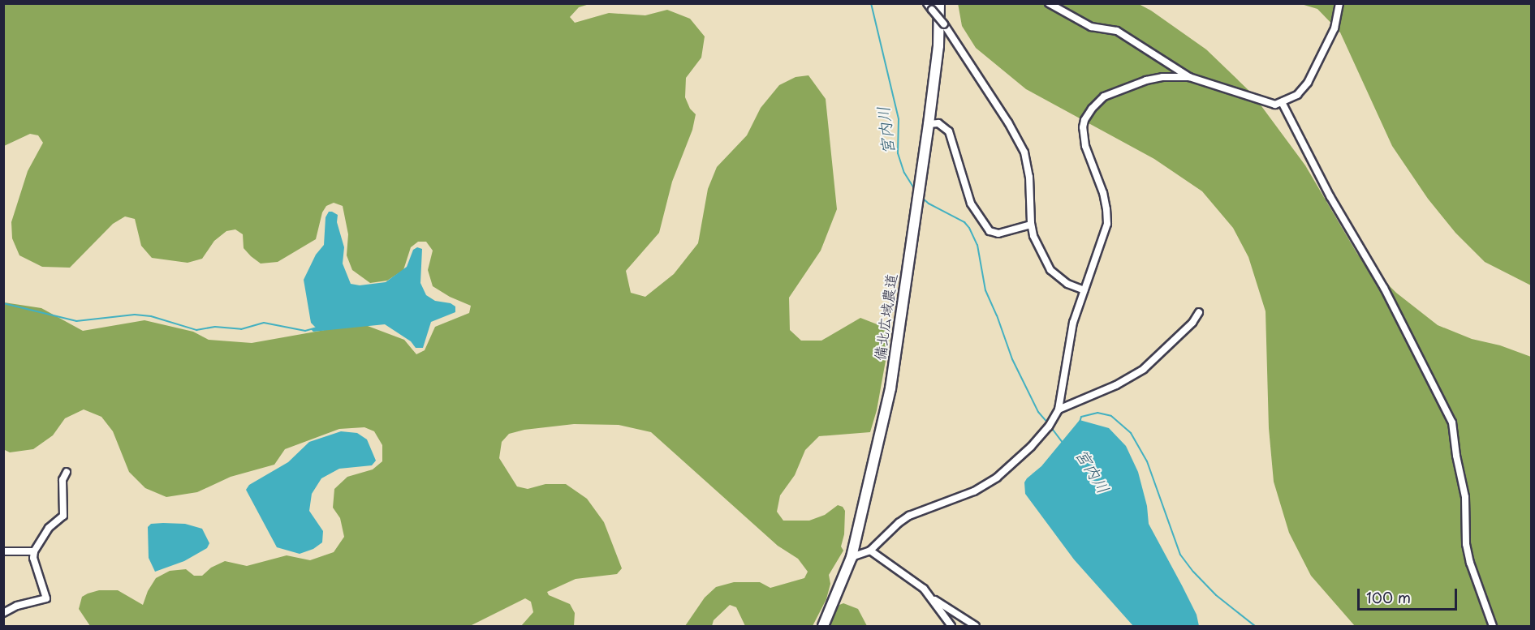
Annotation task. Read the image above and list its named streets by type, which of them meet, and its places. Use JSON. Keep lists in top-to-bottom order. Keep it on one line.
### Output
{"streets":{"street":["備北広域農道"]},"water":["宮内川"],"scale_bar":"100 m"}
